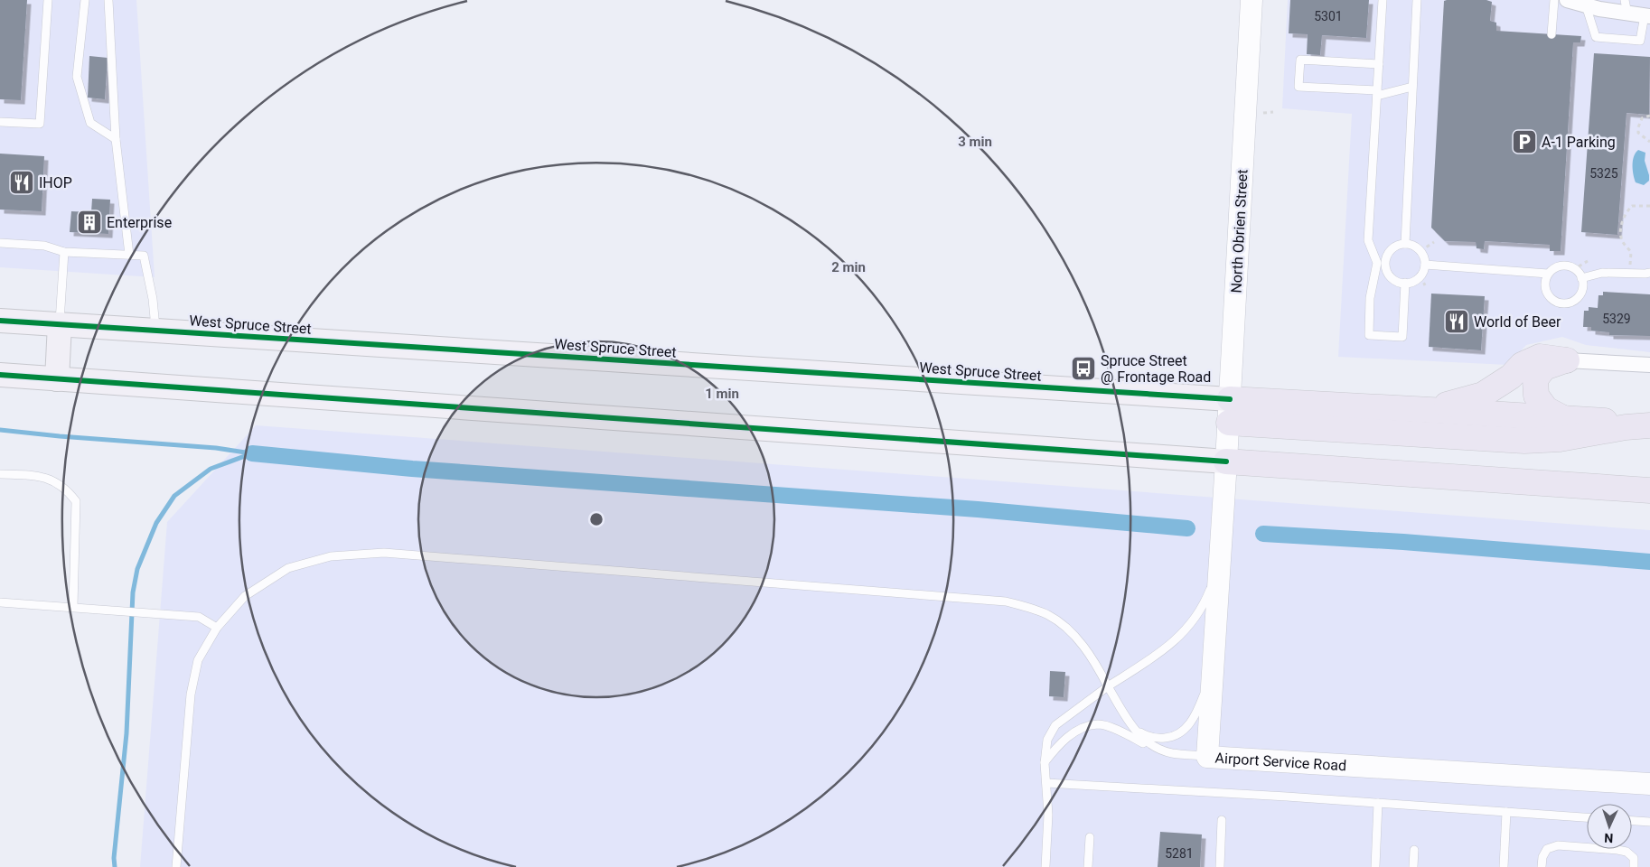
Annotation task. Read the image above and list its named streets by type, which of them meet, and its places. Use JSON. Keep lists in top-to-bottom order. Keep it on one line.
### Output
{"streets":{"main road":["West Spruce Street"],"street":["North Obrien Street","Airport Service Road"]},"crossings":[["North Obrien Street","West Spruce Street"],["North Obrien Street","Airport Service Road"]],"places":{"parking":["A-1 Parking"],"restaurant":["IHOP","World of Beer"],"building":["Enterprise"],"bus stop":["Spruce Street @ Frontage Road"]},"house_numbers":["5301","5325","5329","5281"],"north":"bottom","rings":["3 min","2 min","1 min"]}
